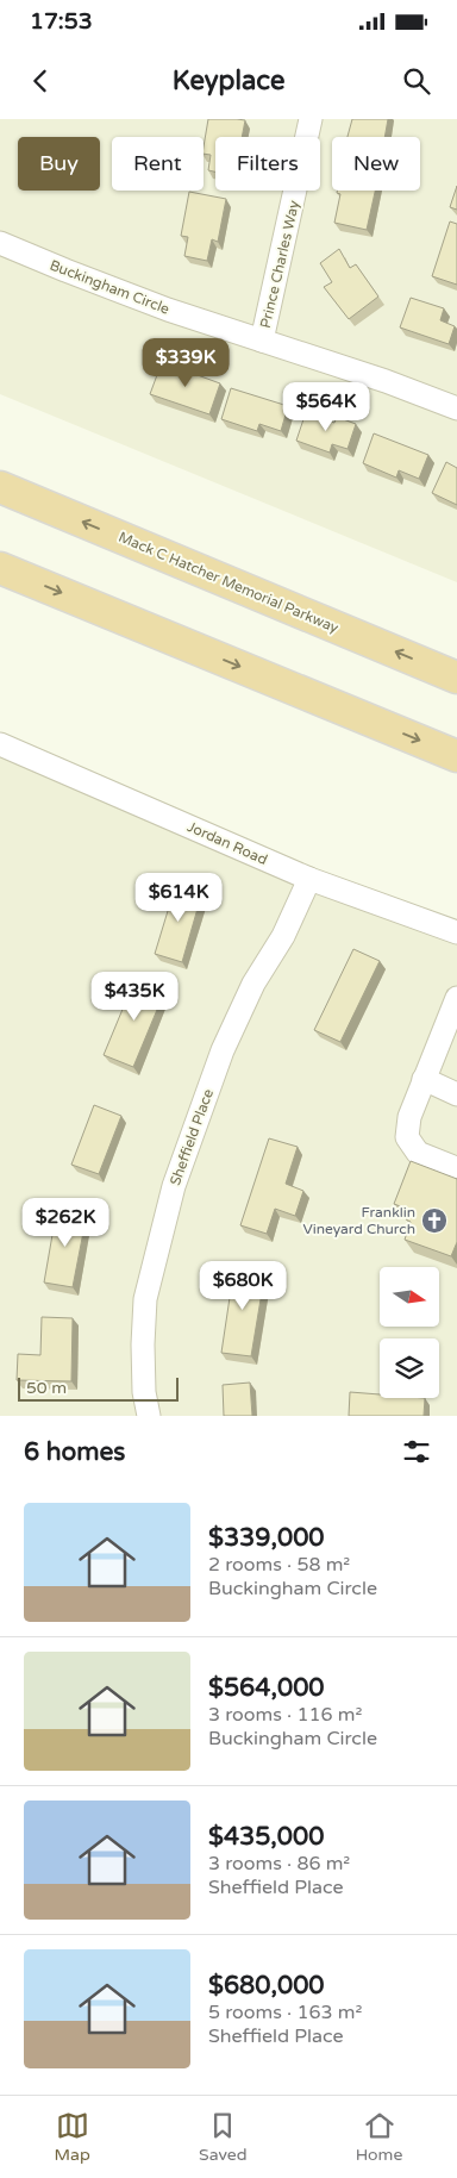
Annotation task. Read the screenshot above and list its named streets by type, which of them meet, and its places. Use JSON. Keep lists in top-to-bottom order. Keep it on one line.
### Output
{"streets":{"highway":["Mack C Hatcher Memorial Parkway"],"street":["Prince Charles Way","Buckingham Circle","Jordan Road","Sheffield Place"]},"crossings":[["Prince Charles Way","Buckingham Circle"],["Jordan Road","Sheffield Place"]],"places":{"church":["Franklin Vineyard Church"]},"scale_bar":"50 m","north":"right","page":{"status":"17:53","header":"Keyplace","chip":["Buy","Rent","Filters","New"],"price":["$339K","$564K","$614K","$435K","$262K","$680K"],"scale":"50 m","heading":"6 homes","list":[{"name":"$339,000","note":"2 rooms · 58 m² · Buckingham Circle"},{"name":"$564,000","note":"3 rooms · 116 m² · Buckingham Circle"},{"name":"$435,000","note":"3 rooms · 86 m² · Sheffield Place"},{"name":"$680,000","note":"5 rooms · 163 m² · Sheffield Place"}],"tabs":["Map","Saved","Home"]}}
